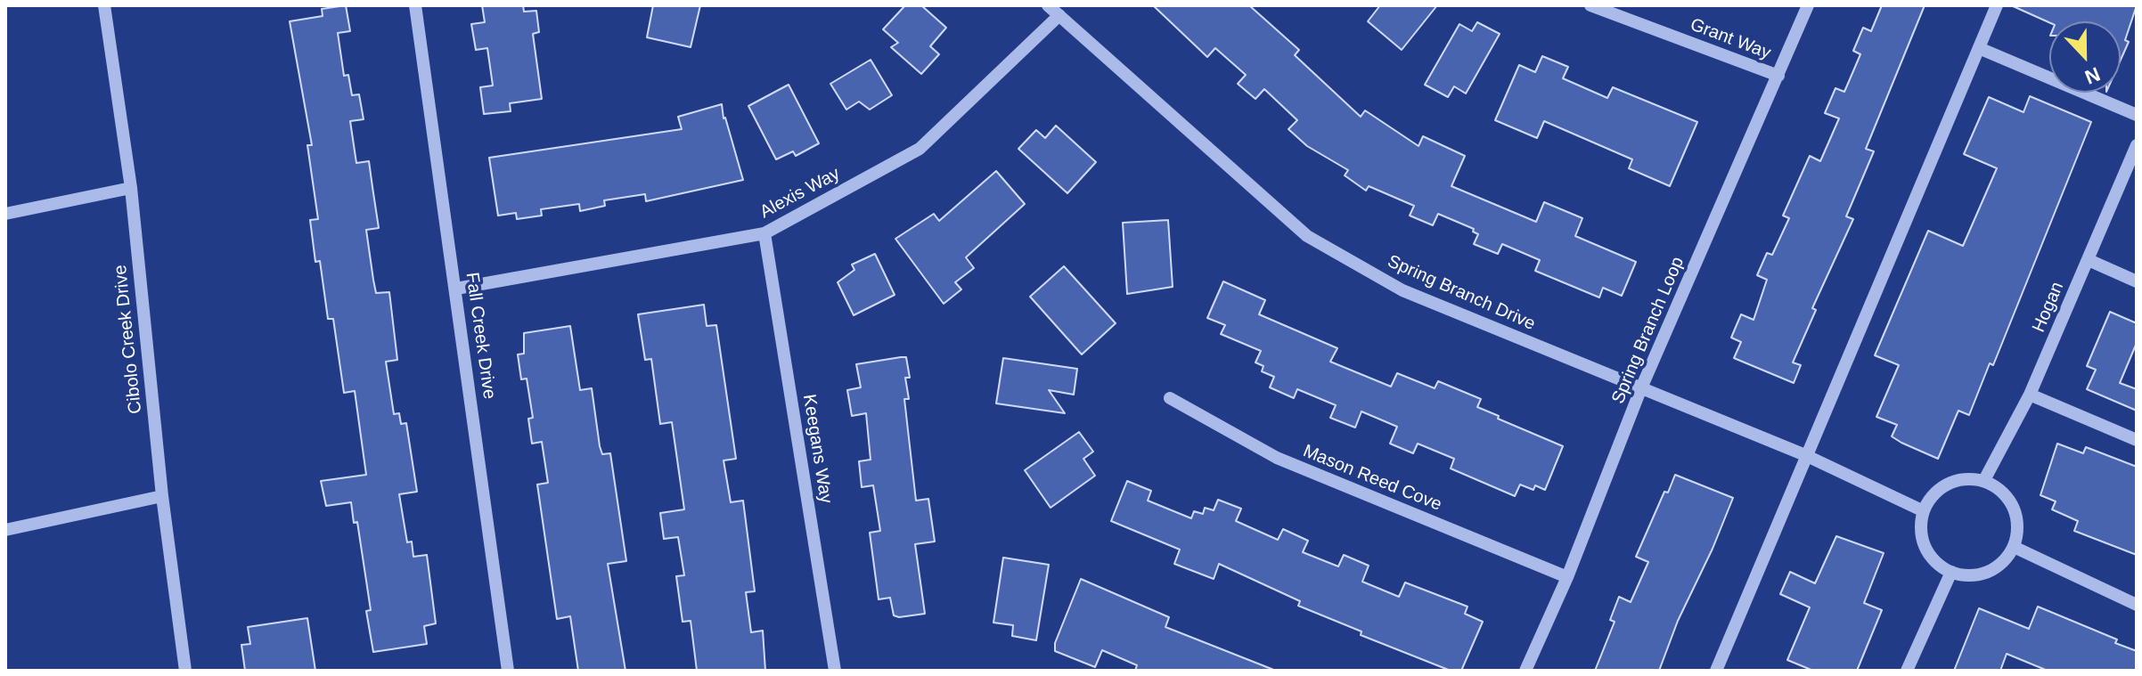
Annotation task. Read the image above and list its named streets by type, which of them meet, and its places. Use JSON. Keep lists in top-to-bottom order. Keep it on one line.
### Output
{"streets":{"street":["Grant Way","Alexis Way","Spring Branch Drive","Hogan","Spring Branch Loop","Fall Creek Drive","Cibolo Creek Drive","Keegans Way","Mason Reed Cove"]},"crossings":[["Grant Way","Spring Branch Loop"],["Alexis Way","Spring Branch Drive"],["Alexis Way","Fall Creek Drive"],["Alexis Way","Keegans Way"],["Spring Branch Drive","Hogan"],["Spring Branch Drive","Spring Branch Loop"],["Spring Branch Loop","Mason Reed Cove"]],"north":"bottom"}
